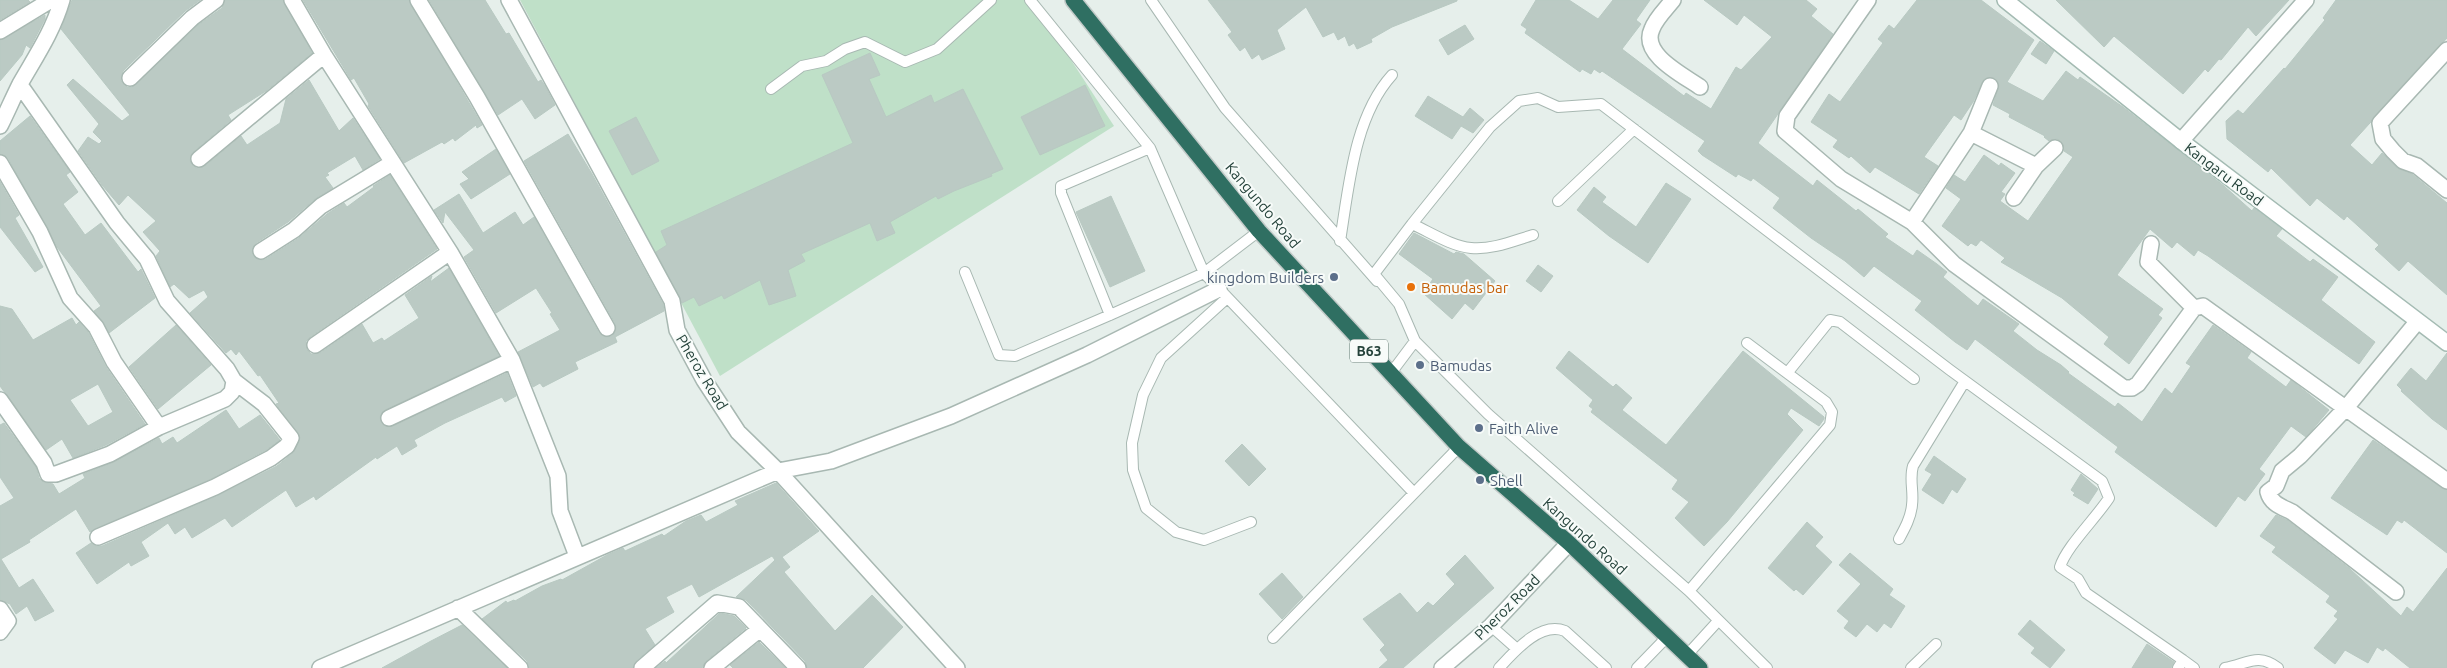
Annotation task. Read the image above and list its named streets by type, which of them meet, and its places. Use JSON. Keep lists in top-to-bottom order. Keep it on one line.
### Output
{"streets":{"highway":["Kangundo Road","B63"],"street":["Kangaru Road","Pheroz Road"]},"crossings":[["Kangundo Road","Pheroz Road"]],"places":["kingdom Builders","Bamudas bar","Bamudas","Faith Alive","Shell"]}
